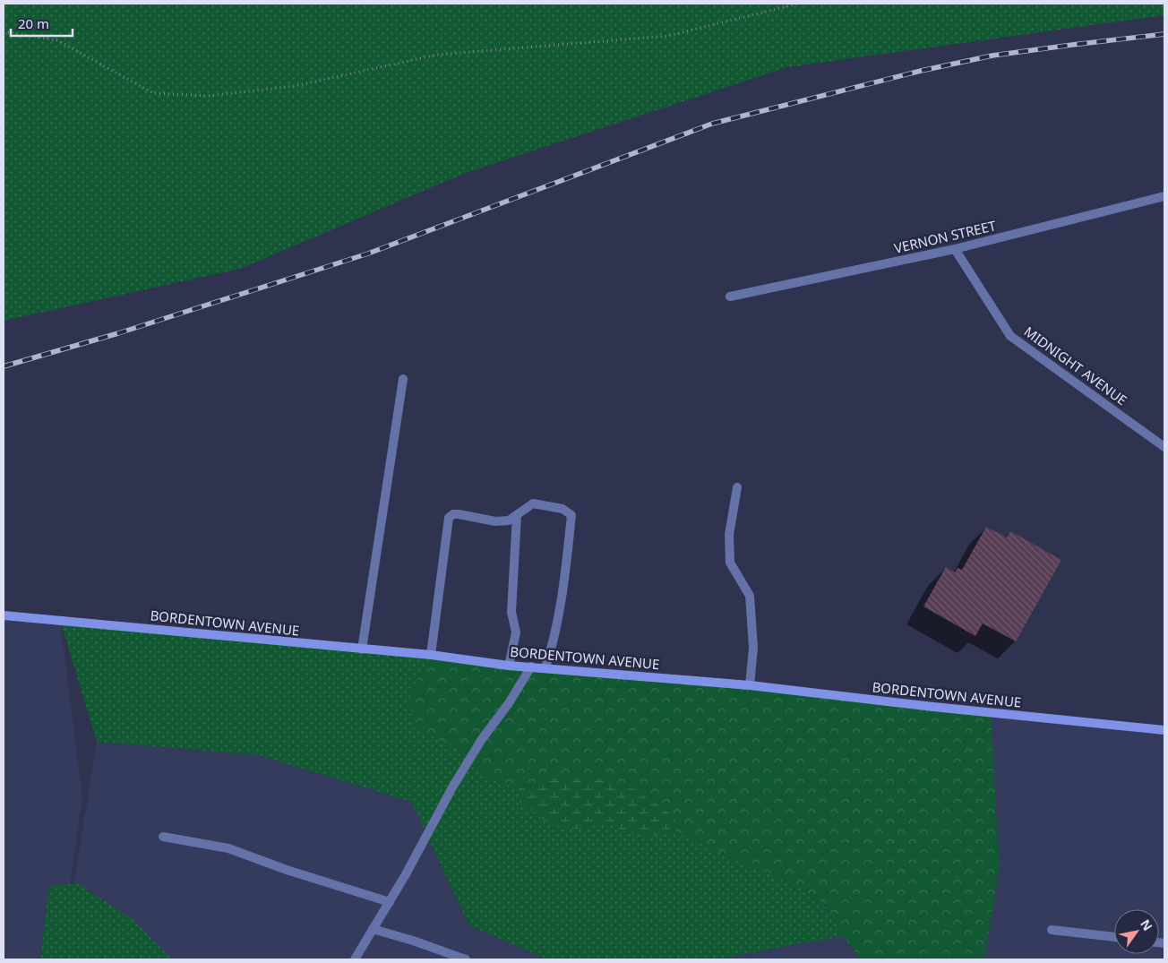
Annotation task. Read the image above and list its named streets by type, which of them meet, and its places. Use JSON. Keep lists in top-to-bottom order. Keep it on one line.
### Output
{"streets":{"main road":["BORDENTOWN AVENUE"],"street":["VERNON STREET","MIDNIGHT AVENUE"]},"crossings":[["VERNON STREET","MIDNIGHT AVENUE"]],"scale_bar":"20 m","north":"top right"}
